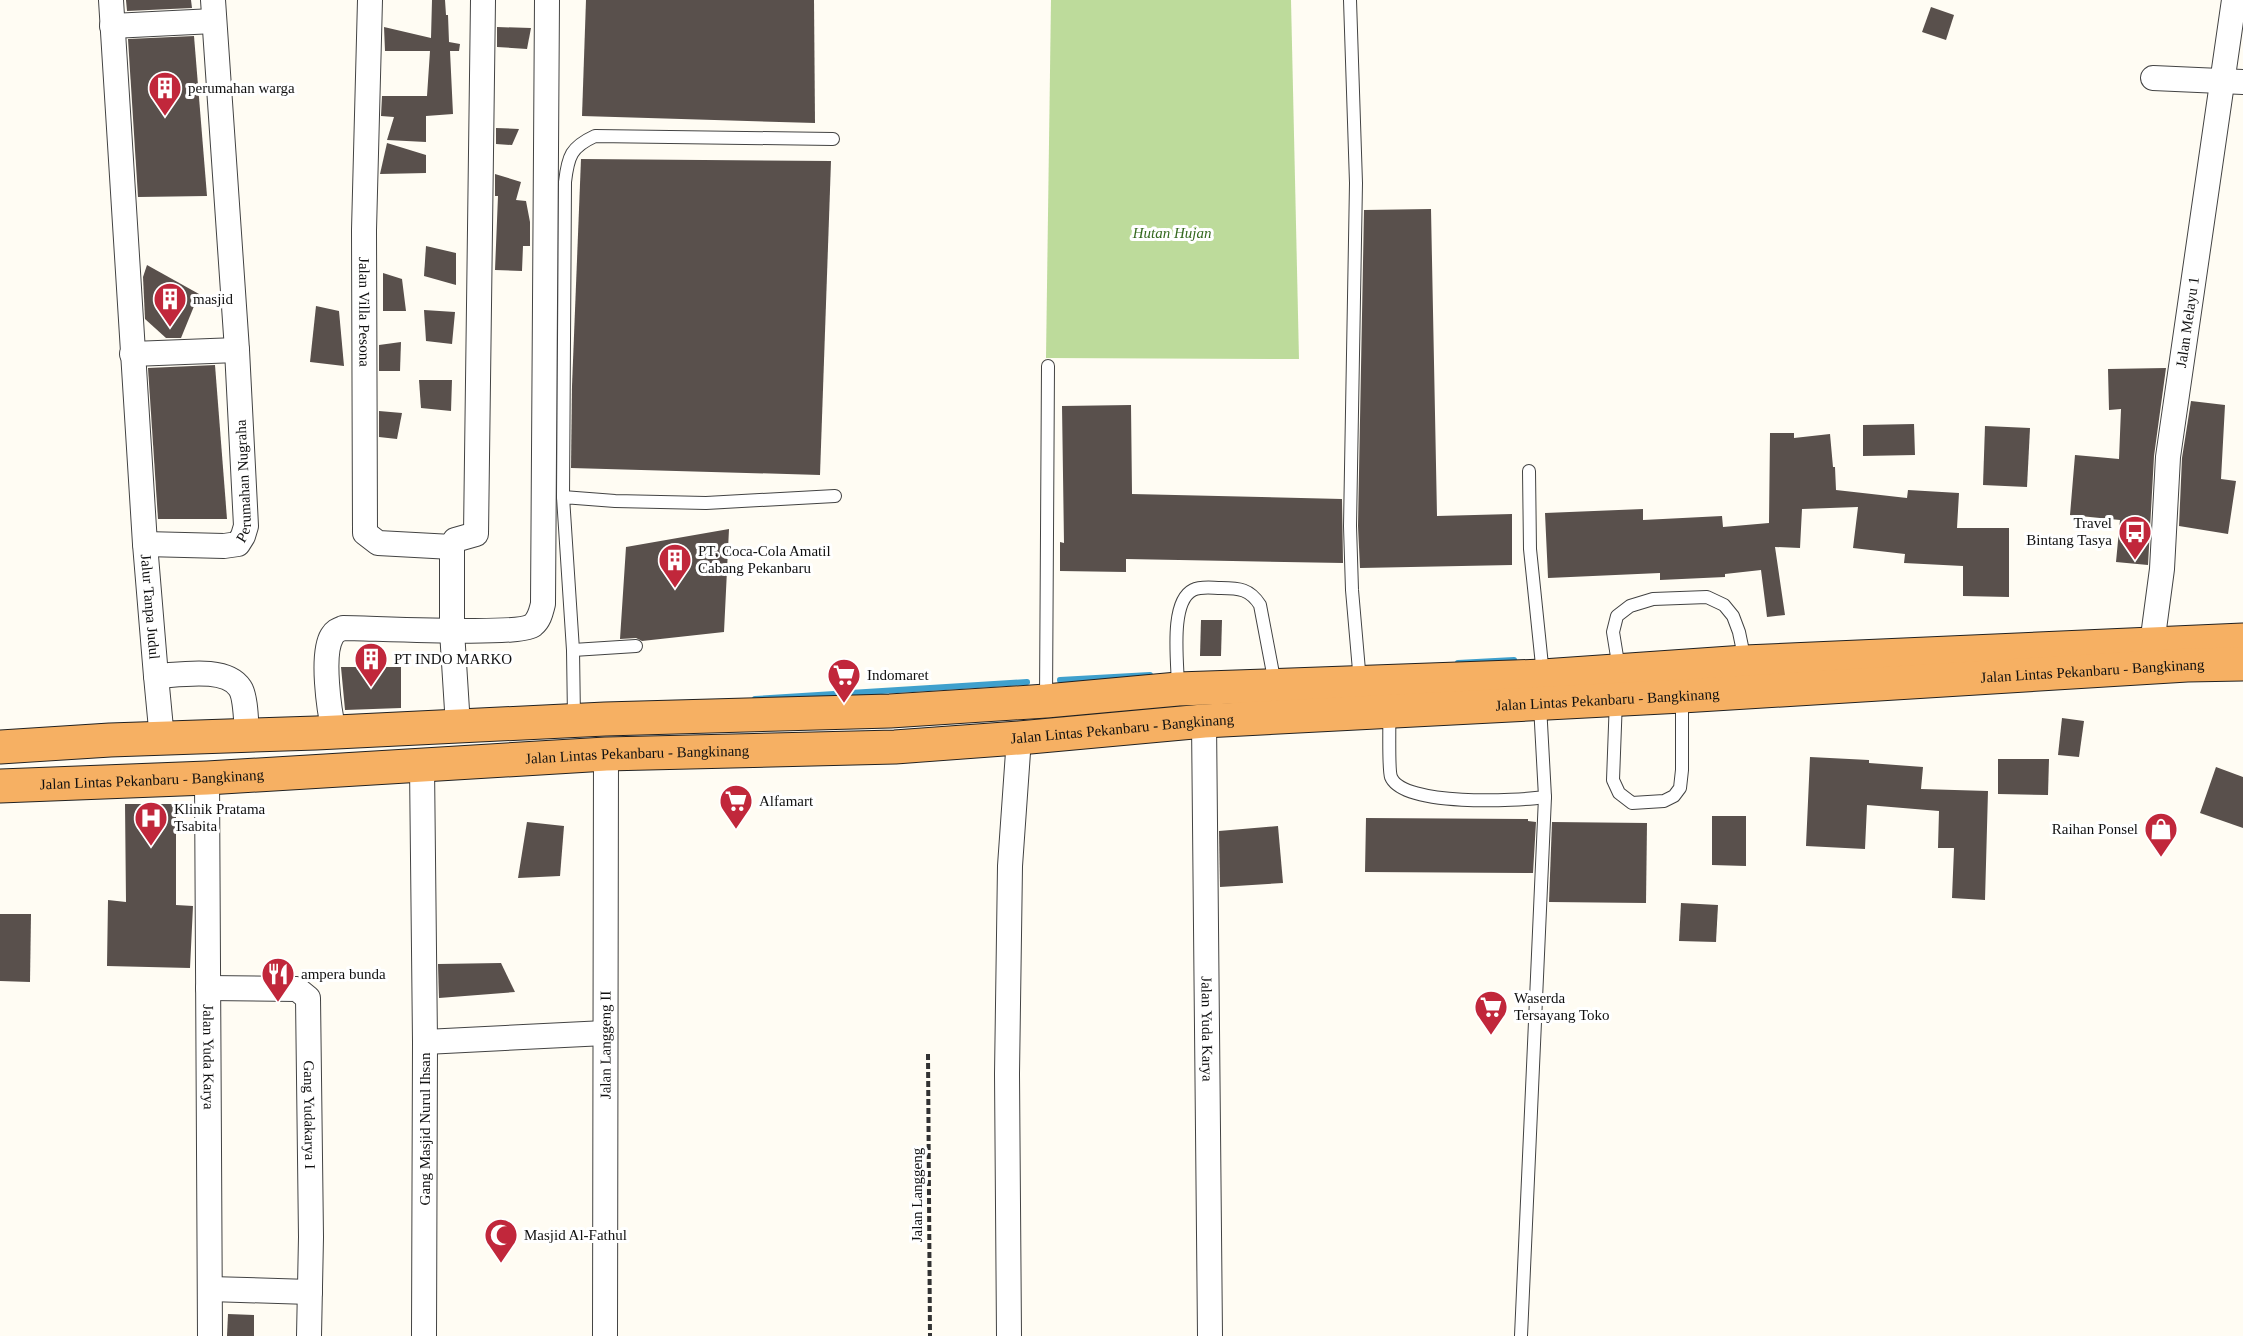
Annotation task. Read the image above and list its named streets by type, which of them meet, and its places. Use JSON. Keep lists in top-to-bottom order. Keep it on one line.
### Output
{"streets":{"highway":["Jalan Lintas Pekanbaru - Bangkinang"],"street":["Jalan Villa Pesona","Jalan Melayu 1","Perumahan Nugraha","Jalur Tanpa Judul","Jalan Yuda Karya","Jalan Langgeng II","Gang Yudakarya I","Gang Masjid Nurul Ihsan"],"path":["Jalan Langgeng"]},"crossings":[["Jalan Melayu 1","Jalan Lintas Pekanbaru - Bangkinang"],["Perumahan Nugraha","Jalur Tanpa Judul"],["Jalur Tanpa Judul","Jalan Lintas Pekanbaru - Bangkinang"],["Jalan Lintas Pekanbaru - Bangkinang","Jalan Yuda Karya"],["Jalan Lintas Pekanbaru - Bangkinang","Jalan Langgeng II"],["Jalan Lintas Pekanbaru - Bangkinang","Gang Masjid Nurul Ihsan"],["Jalan Yuda Karya","Gang Yudakarya I"]],"parks":["Hutan Hujan"],"places":{"building":["perumahan warga","masjid","PT. Coca-Cola Amatil Cabang Pekanbaru","PT INDO MARKO"],"bus stop":["Travel Bintang Tasya"],"supermarket":["Indomaret","Alfamart","Waserda Tersayang Toko"],"hospital":["Klinik Pratama Tsabita"],"shop":["Raihan Ponsel"],"restaurant":["ampera bunda"],"mosque":["Masjid Al-Fathul"]}}
